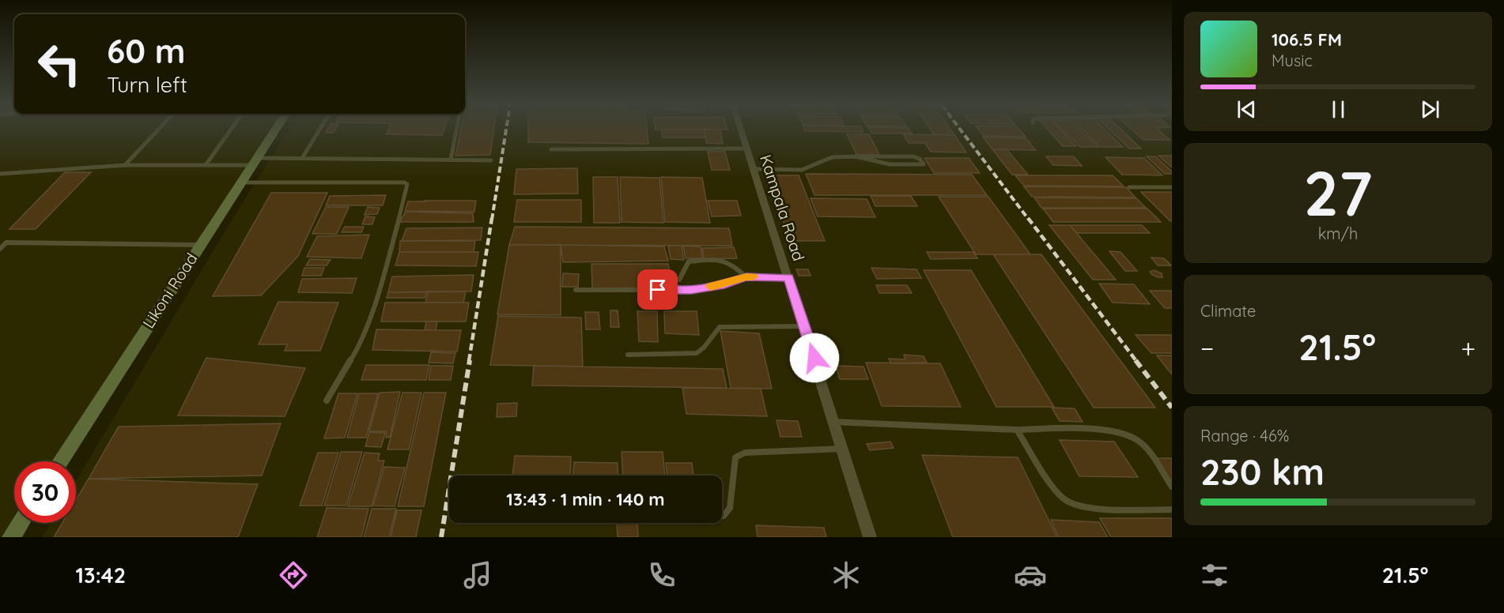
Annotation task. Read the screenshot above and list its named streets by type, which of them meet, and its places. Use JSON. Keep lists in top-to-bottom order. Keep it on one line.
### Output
{"streets":{"street":["Kampala Road","Likoni Road"]},"page":{"turn":["60 m","Turn left"],"song":["106.5 FM","Music"],"tile":[["27","km/h"],"Climate",["Range · 46%","230 km"]],"heat":["−","21.5°","+"],"limit":"30","trip":"13:43 · 1 min · 140 m","tabs":["13:42","21.5°"]}}
